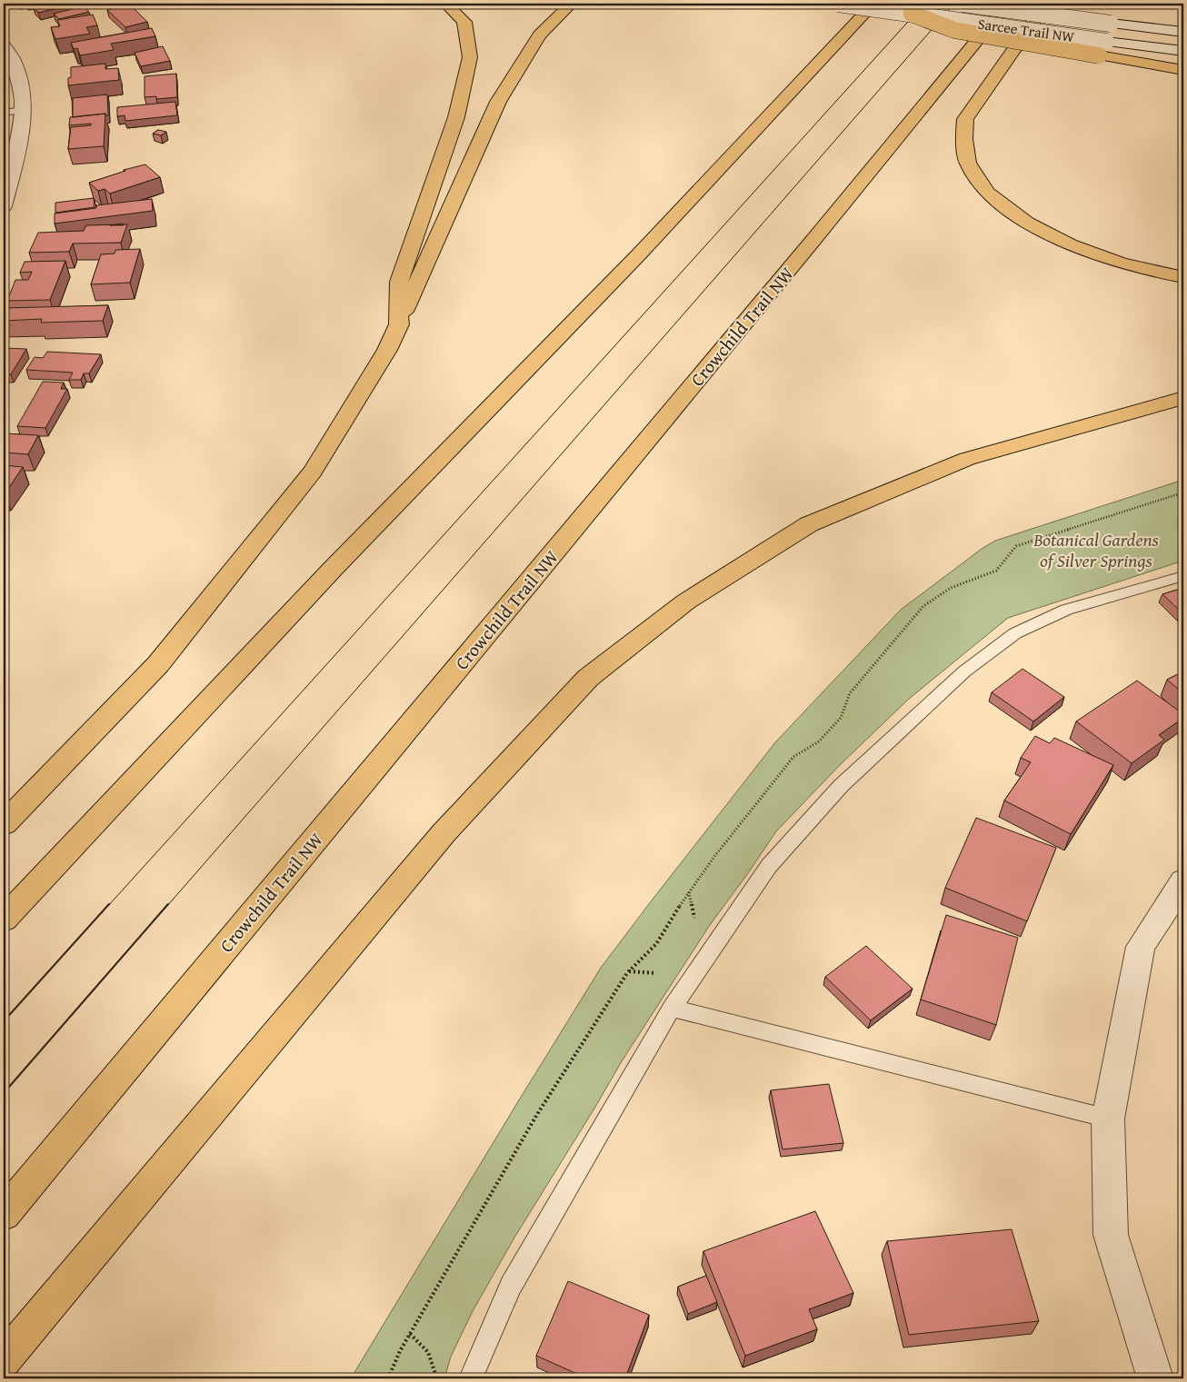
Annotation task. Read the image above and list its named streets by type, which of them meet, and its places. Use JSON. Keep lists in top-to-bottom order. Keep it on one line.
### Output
{"streets":{"highway":["Crowchild Trail NW"],"street":["Sarcee Trail NW"]},"parks":["Botanical Gardens of Silver Springs"]}
